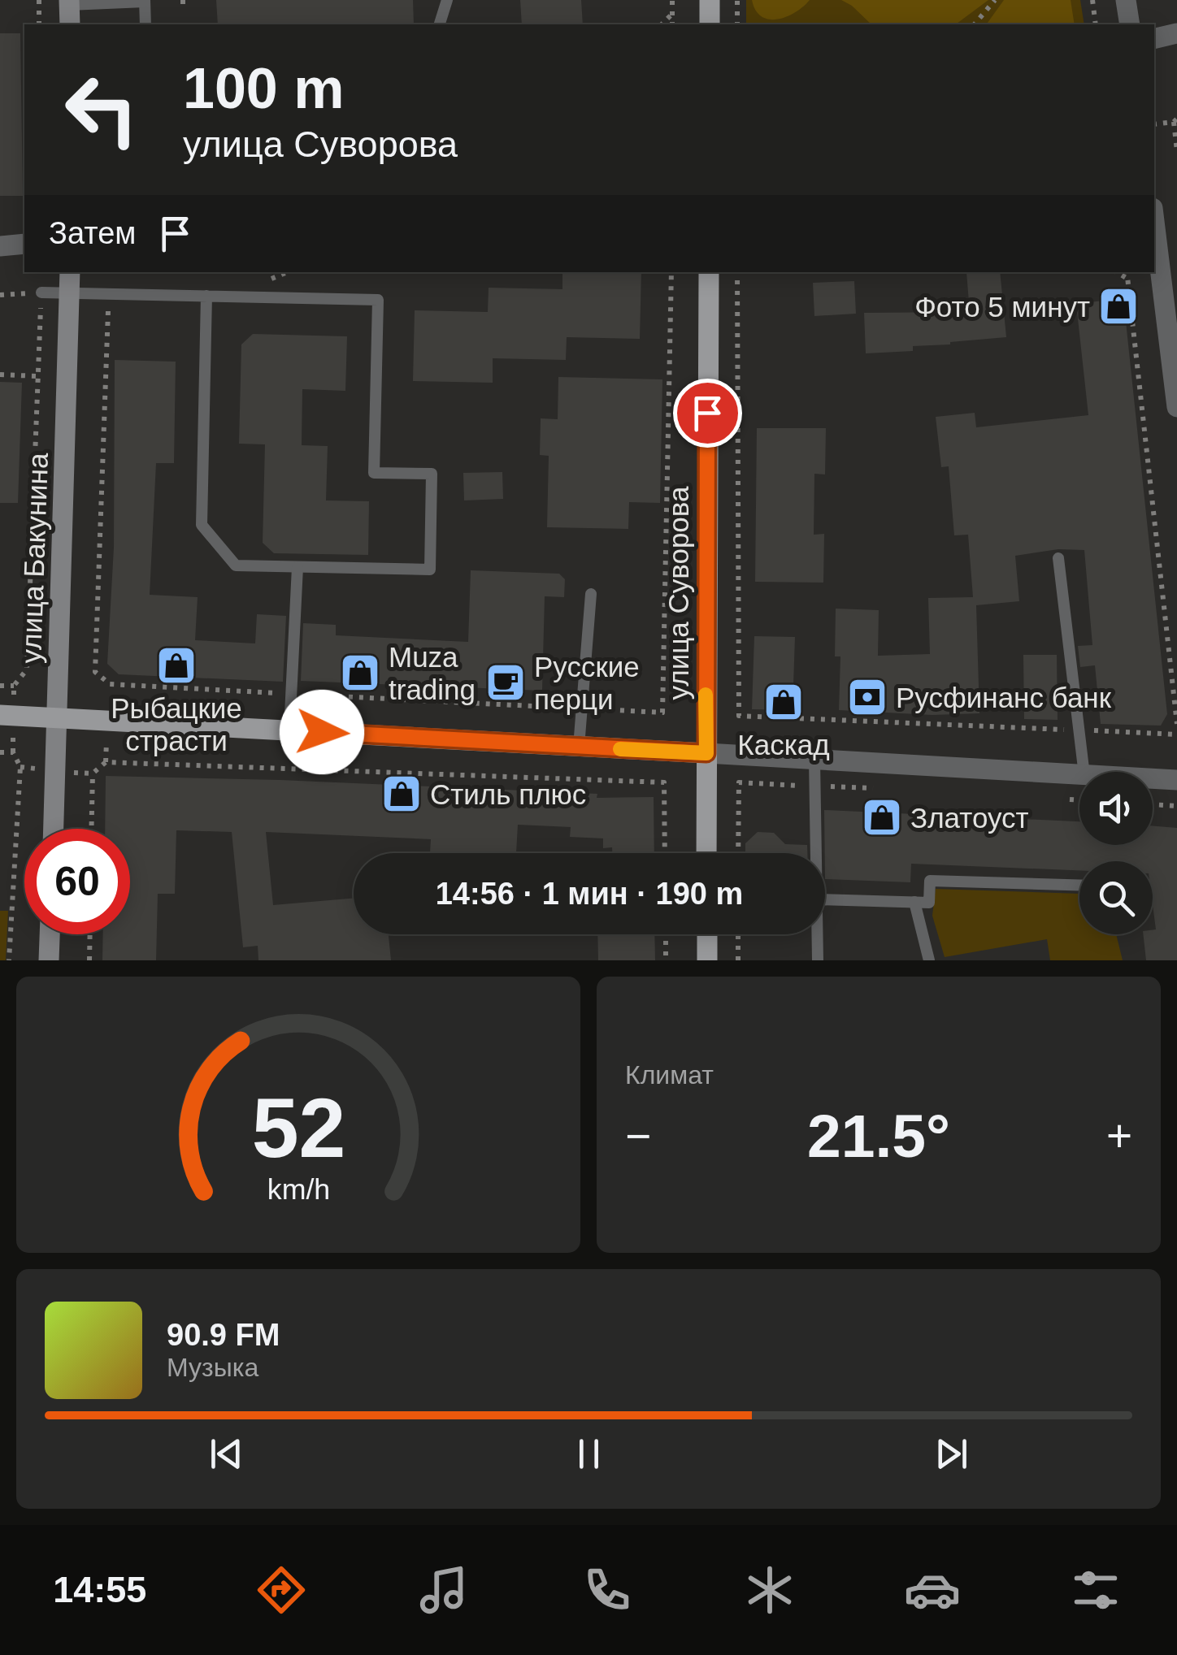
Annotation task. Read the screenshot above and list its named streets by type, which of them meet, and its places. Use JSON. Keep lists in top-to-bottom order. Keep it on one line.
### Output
{"streets":{"main road":["улица Бакунина","улица Суворова"]},"places":{"shop":["Фото 5 минут","Рыбацкие страсти","Muza trading","Каскад","Стиль плюс","Златоуст"],"cafe":["Русские перци"],"bank":["Русфинанс банк"]},"page":{"turn":["100 m","улица Суворова"],"then":"Затем","limit":"60","trip":"14:56 · 1 мин · 190 m","tile":"Климат","heat":["−","21.5°","+"],"song":["90.9 FM","Музыка"],"tabs":"14:55","gauge":["52","km/h"]}}
